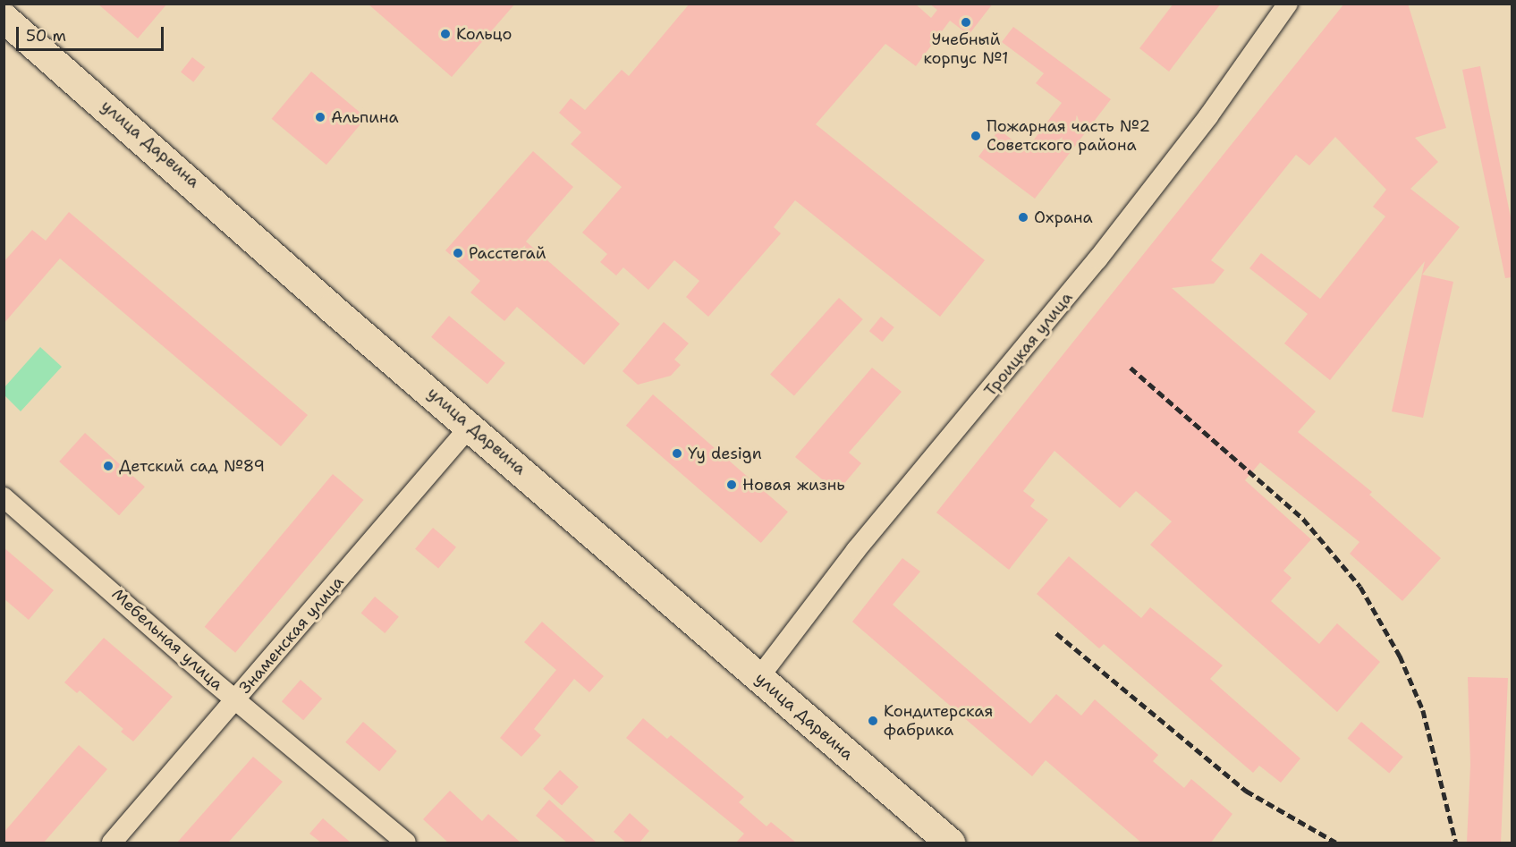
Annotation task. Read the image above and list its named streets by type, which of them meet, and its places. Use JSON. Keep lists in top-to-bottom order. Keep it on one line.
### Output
{"streets":{"main road":["улица Дарвина"],"street":["Троицкая улица","Знаменская улица","Мебельная улица"]},"crossings":[["улица Дарвина","Троицкая улица"],["улица Дарвина","Знаменская улица"],["Знаменская улица","Мебельная улица"]],"places":["Учебный корпус №1","Кольцо","Альпина","Пожарная часть №2 Советского района","Охрана","Расстегай","Yy design","Детский сад №89","Новая жизнь","Кондитерская фабрика"],"scale_bar":"50 m"}
